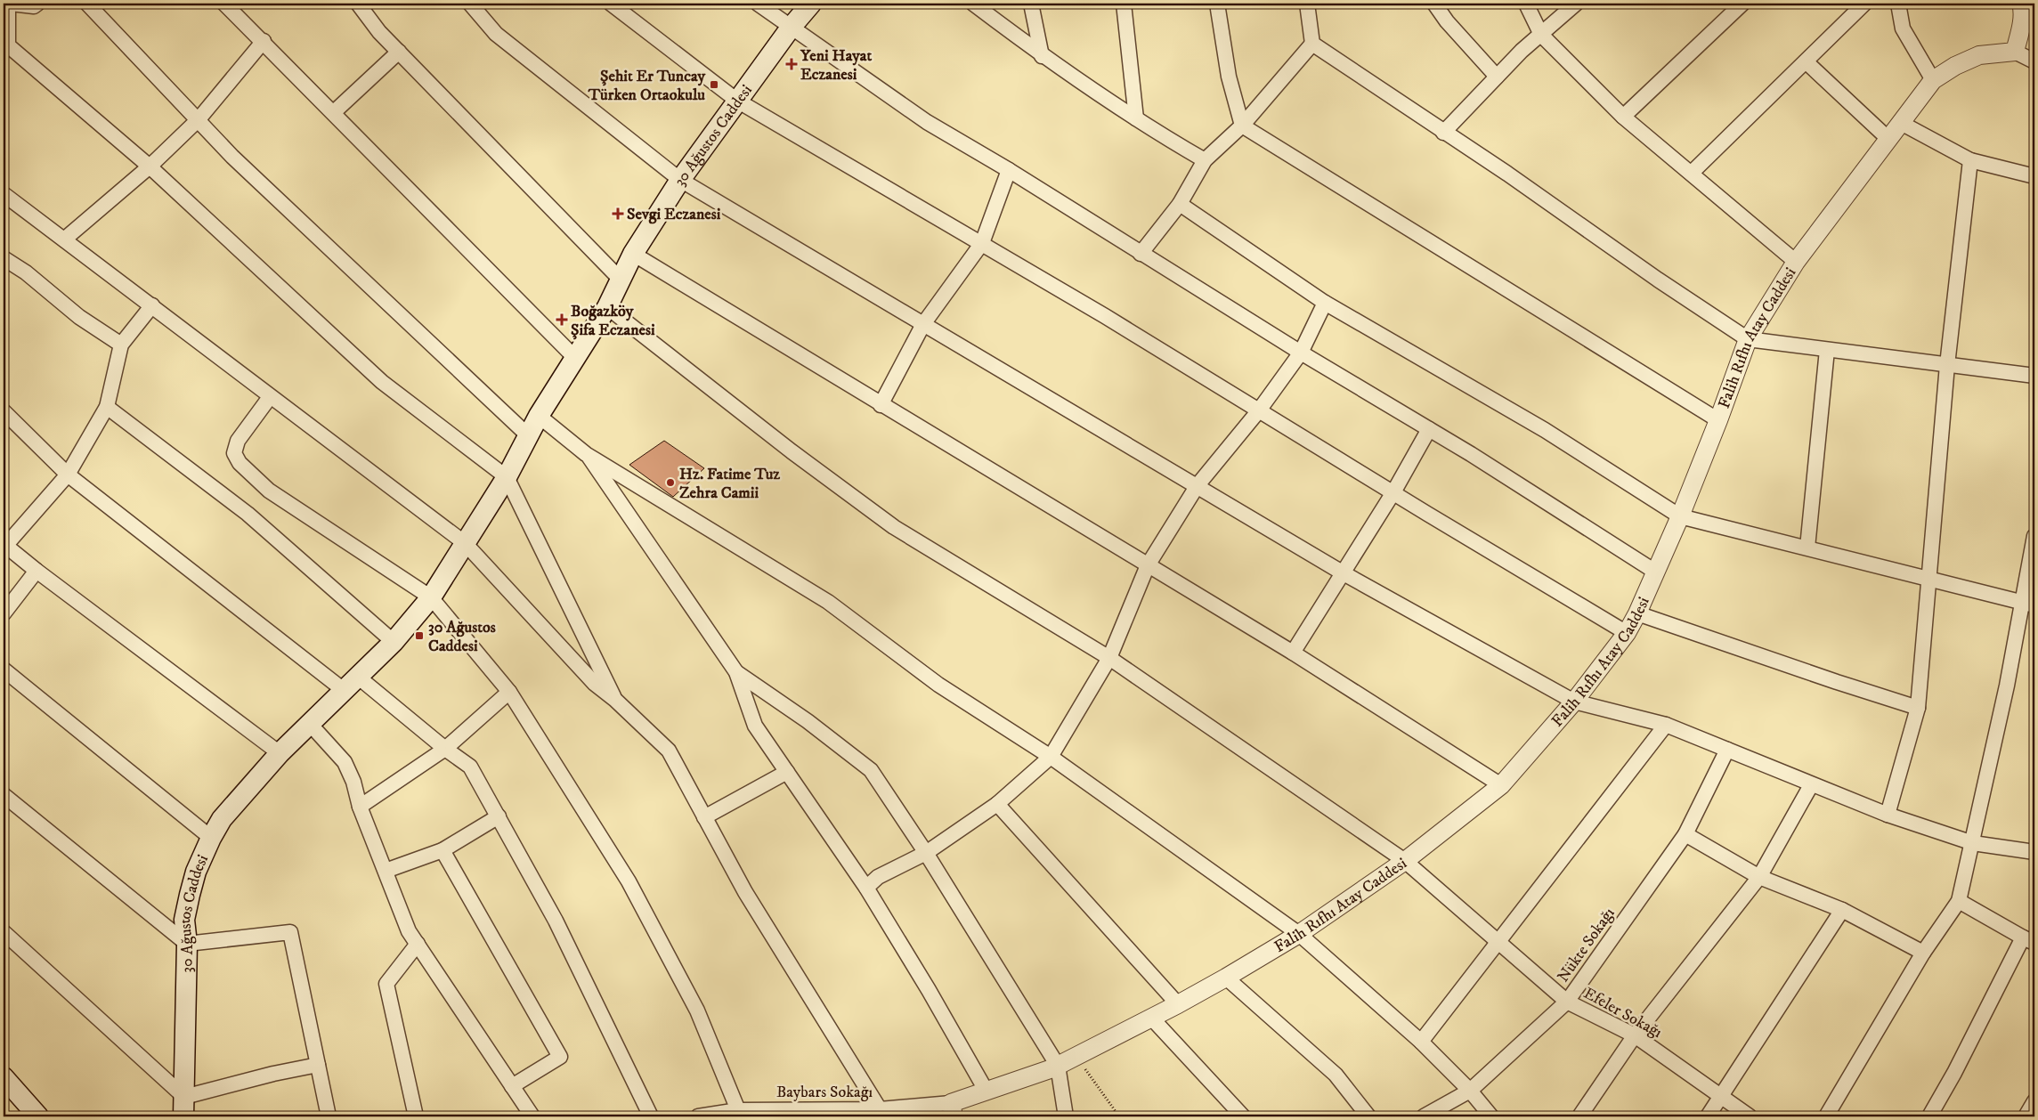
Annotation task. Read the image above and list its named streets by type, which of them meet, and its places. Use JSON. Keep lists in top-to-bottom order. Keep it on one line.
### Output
{"streets":{"main road":["30 Ağustos Caddesi"],"street":["Falih Rıfhı Atay Caddesi","Nükte Sokağı","Efeler Sokağı","Baybars Sokağı"]},"crossings":[["30 Ağustos Caddesi","Efeler Sokağı"],["Falih Rıfhı Atay Caddesi","Efeler Sokağı"],["Falih Rıfhı Atay Caddesi","Baybars Sokağı"],["Nükte Sokağı","Efeler Sokağı"]],"places":{"health":["Yeni Hayat Eczanesi","Sevgi Eczanesi","Boğazköy Şifa Eczanesi"],"transit":["Şehit Er Tuncay Türken Ortaokulu","30 Ağustos Caddesi"],"other":["Hz. Fatime Tuz Zehra Camii"]}}
